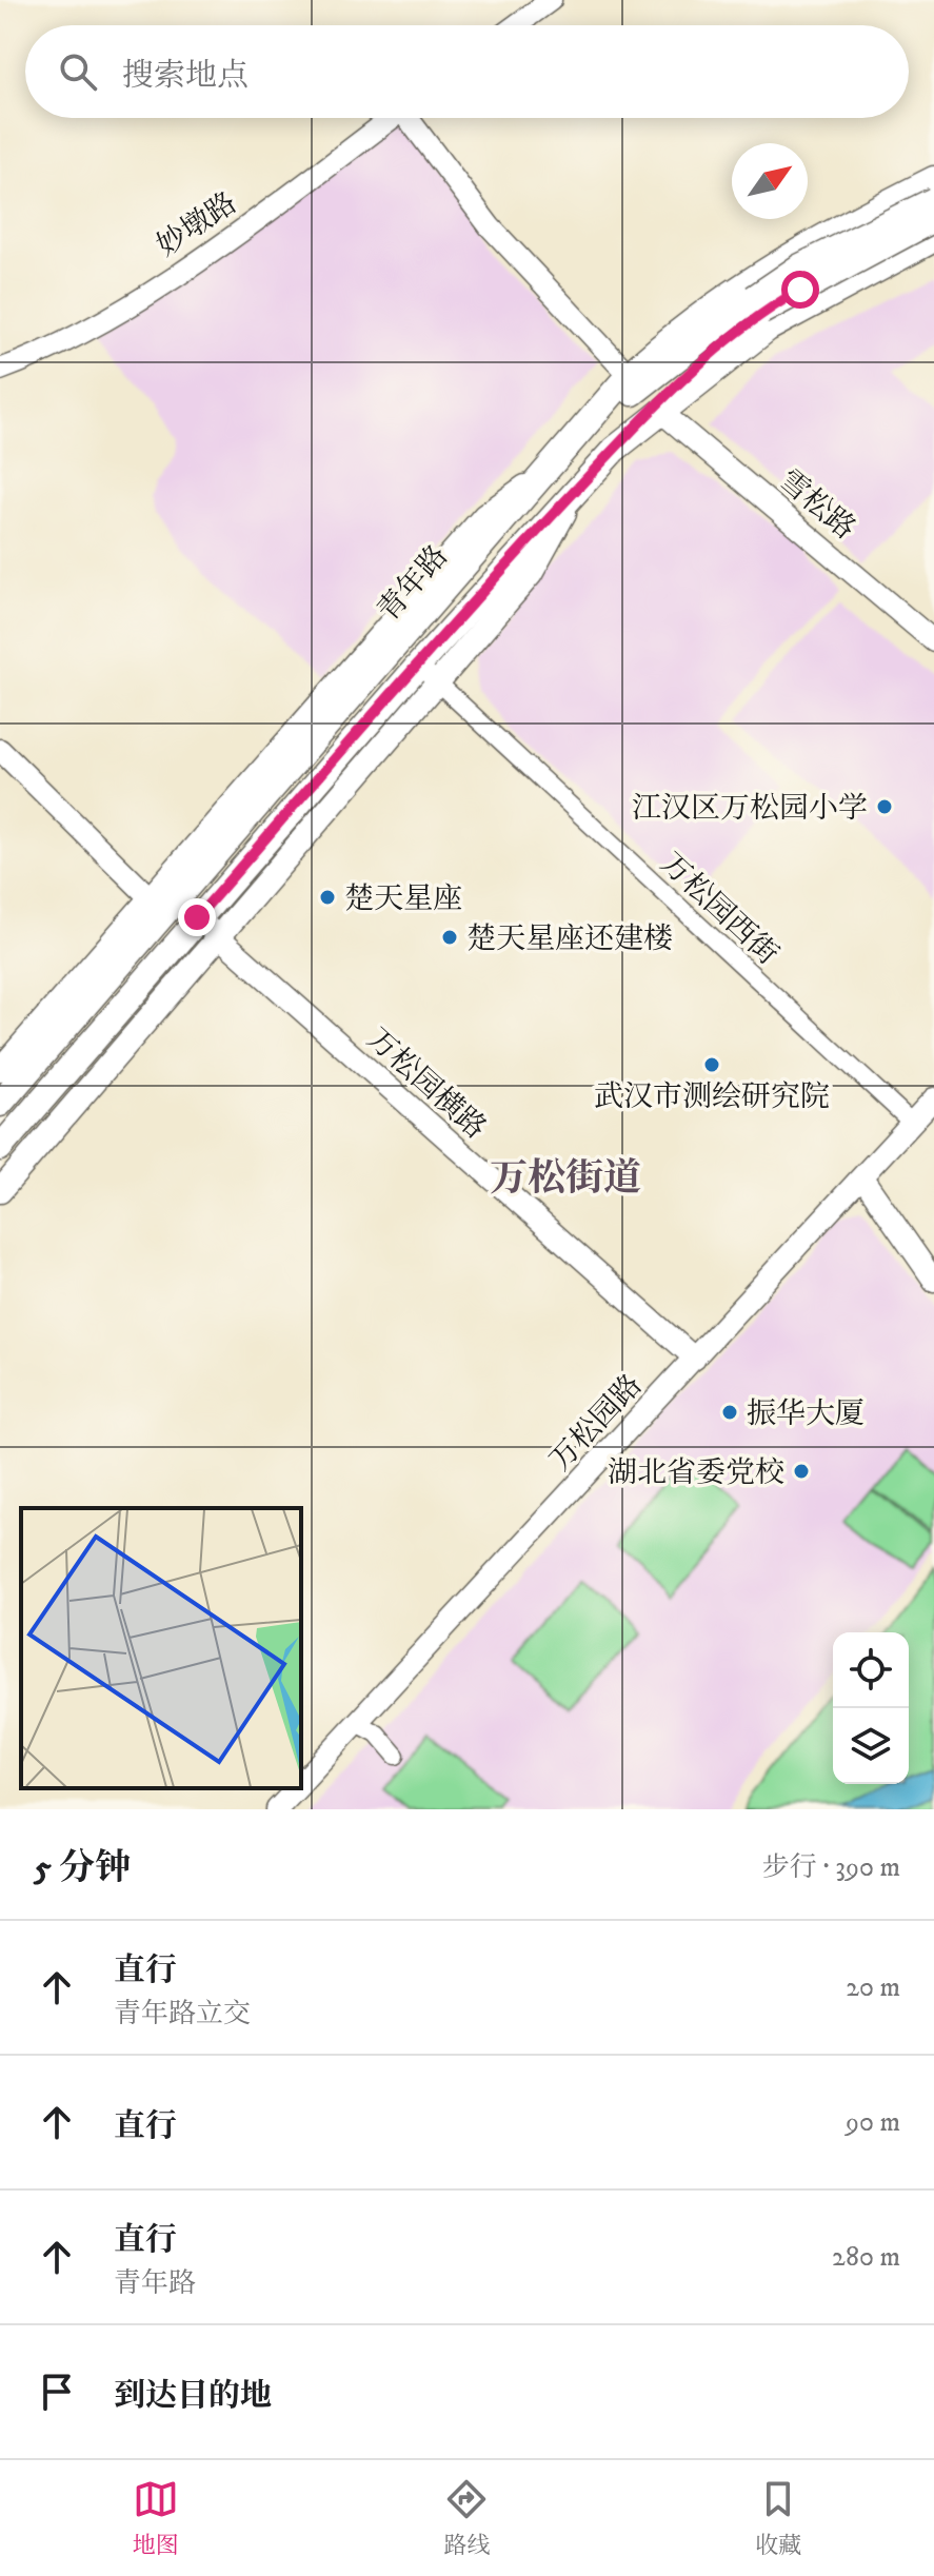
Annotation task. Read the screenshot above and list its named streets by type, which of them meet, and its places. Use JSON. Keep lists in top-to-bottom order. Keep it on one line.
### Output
{"streets":{"main road":["青年路"],"street":["妙墩路","雪松路","万松园西街","万松园横路","万松园路"]},"crossings":[["雪松路","青年路"],["青年路","万松园西街"],["青年路","万松园横路"],["万松园西街","万松园路"],["万松园横路","万松园路"]],"districts":["万松街道"],"places":["江汉区万松园小学","楚天星座","楚天星座还建楼","武汉市测绘研究院","振华大厦","湖北省委党校"],"north":"top right","page":{"search":"搜索地点","heading":["5 分钟","步行 · 390 m"],"list":[["直行","青年路立交","20 m"],["直行","90 m"],["直行","青年路","280 m"],"到达目的地"],"nav":["地图","路线","收藏"]}}
